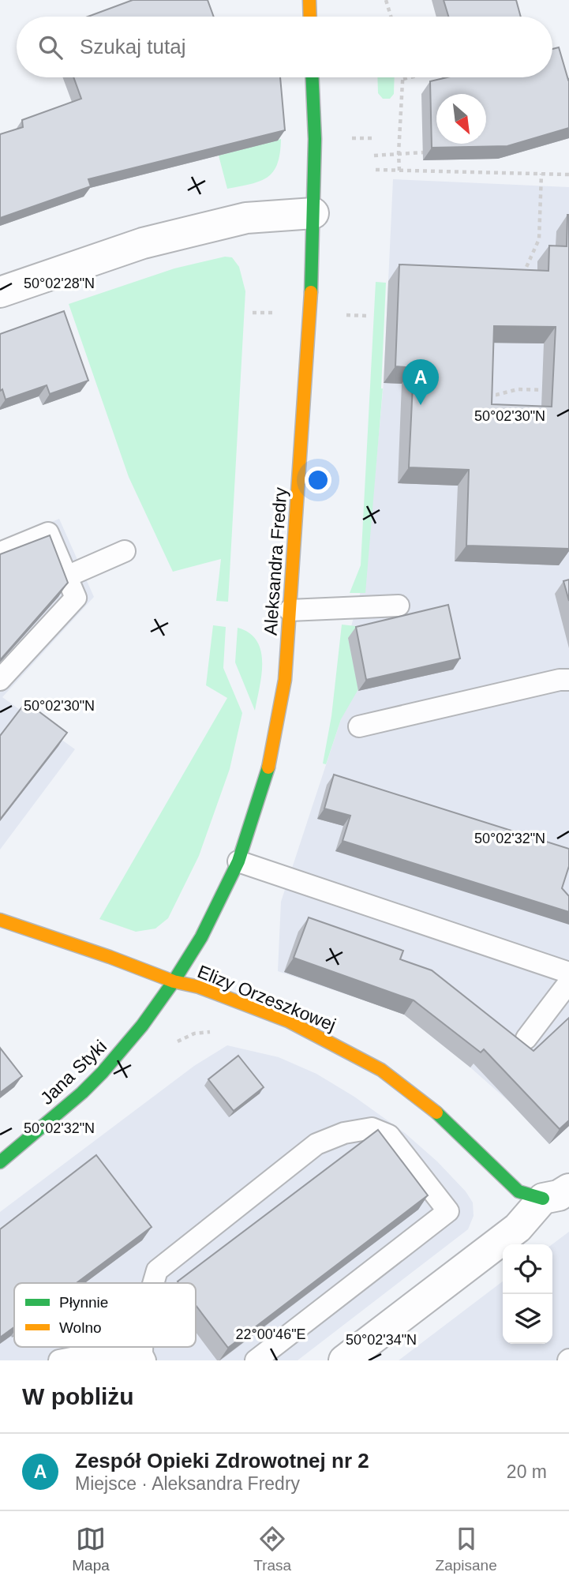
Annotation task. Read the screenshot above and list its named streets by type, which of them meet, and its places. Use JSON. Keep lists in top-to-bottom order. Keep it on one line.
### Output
{"streets":{"street":["Aleksandra Fredry","Elizy Orzeszkowej","Jana Styki"]},"crossings":[["Aleksandra Fredry","Elizy Orzeszkowej"],["Aleksandra Fredry","Jana Styki"]],"legend":["Płynnie","Wolno"],"north":"bottom right","page":{"search":"Szukaj tutaj","pins":"A","heading":"W pobliżu","list":[{"mark":"A","name":"Zespół Opieki Zdrowotnej nr 2","note":"Miejsce · Aleksandra Fredry","value":"20 m"}],"nav":["Mapa","Trasa","Zapisane"]},"coordinates":["50°02'28\"N","50°02'30\"N","50°02'32\"N","22°00'46\"E","50°02'34\"N"]}
